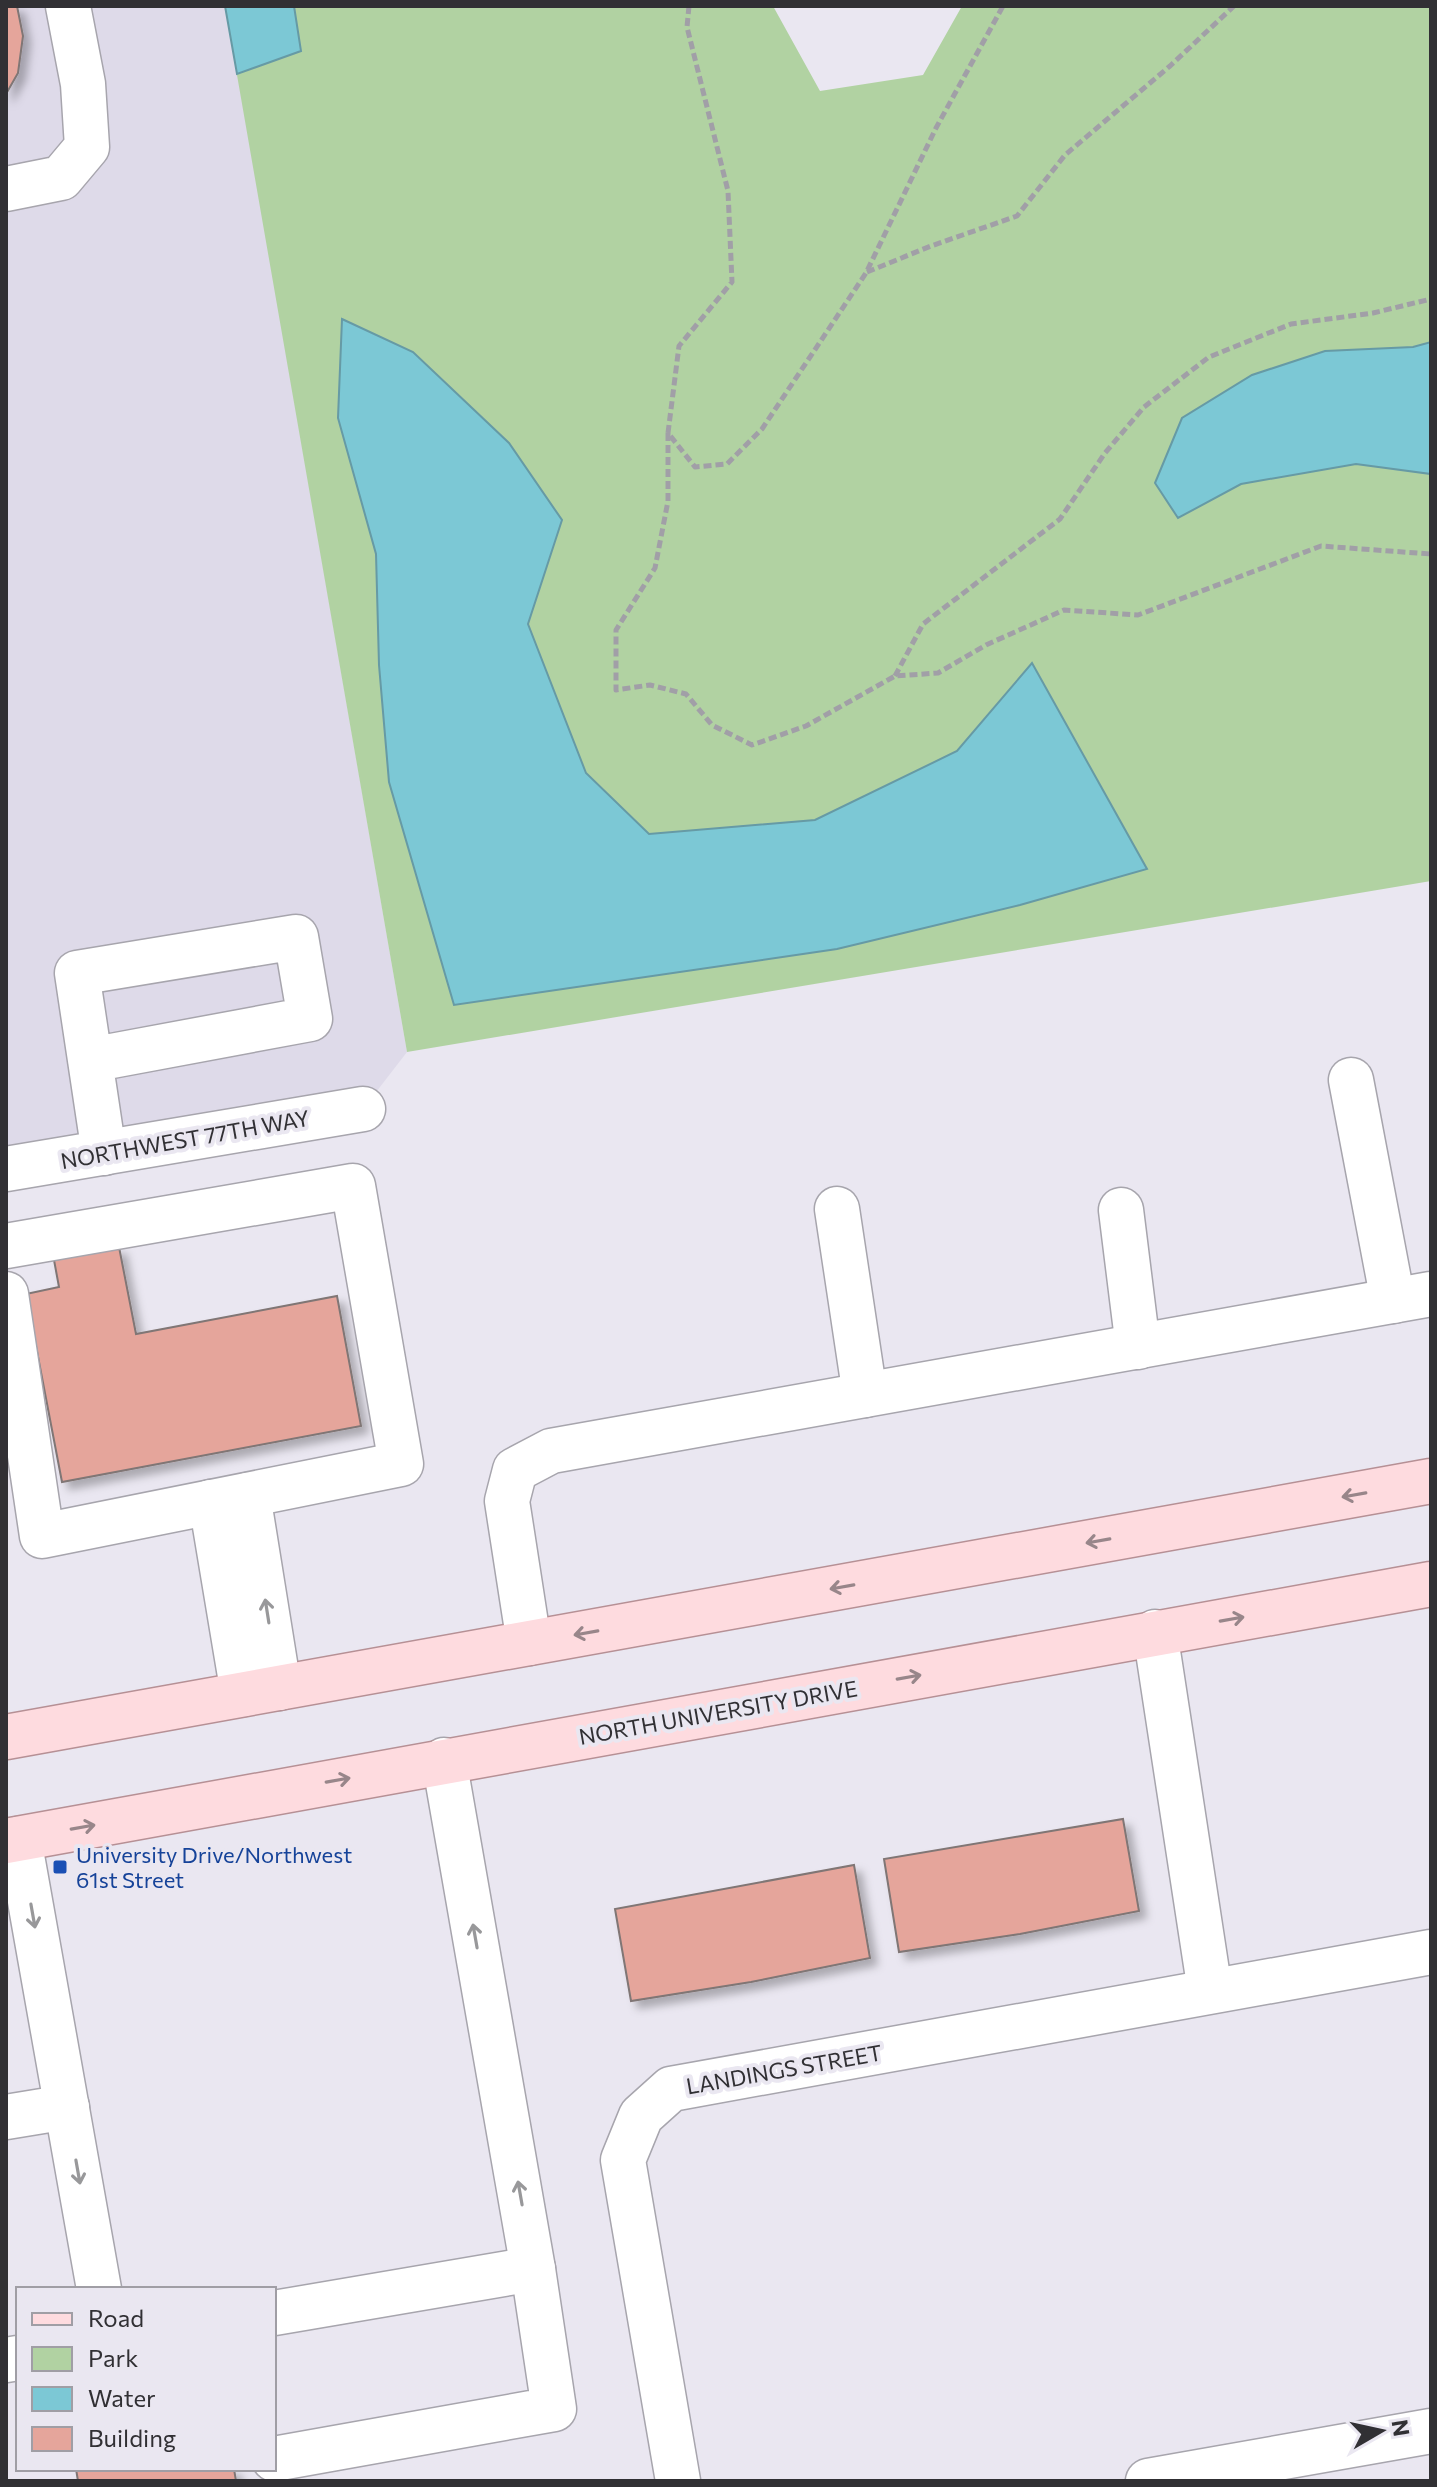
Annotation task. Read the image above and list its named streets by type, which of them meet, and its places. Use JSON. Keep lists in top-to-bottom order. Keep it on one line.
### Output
{"streets":{"main road":["NORTH UNIVERSITY DRIVE"],"street":["NORTHWEST 77TH WAY","LANDINGS STREET"]},"places":{"transit":["University Drive/Northwest 61st Street"]},"legend":["Road","Park","Water","Building"],"north":"right"}
